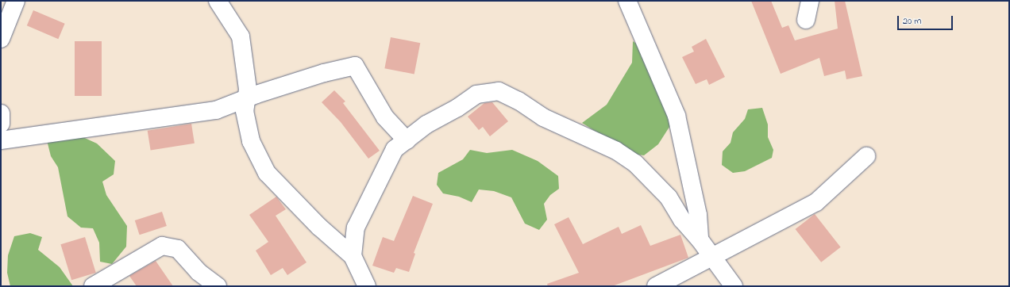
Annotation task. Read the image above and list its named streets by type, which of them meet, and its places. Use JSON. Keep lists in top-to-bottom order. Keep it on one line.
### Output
{"scale_bar":"20 m"}
